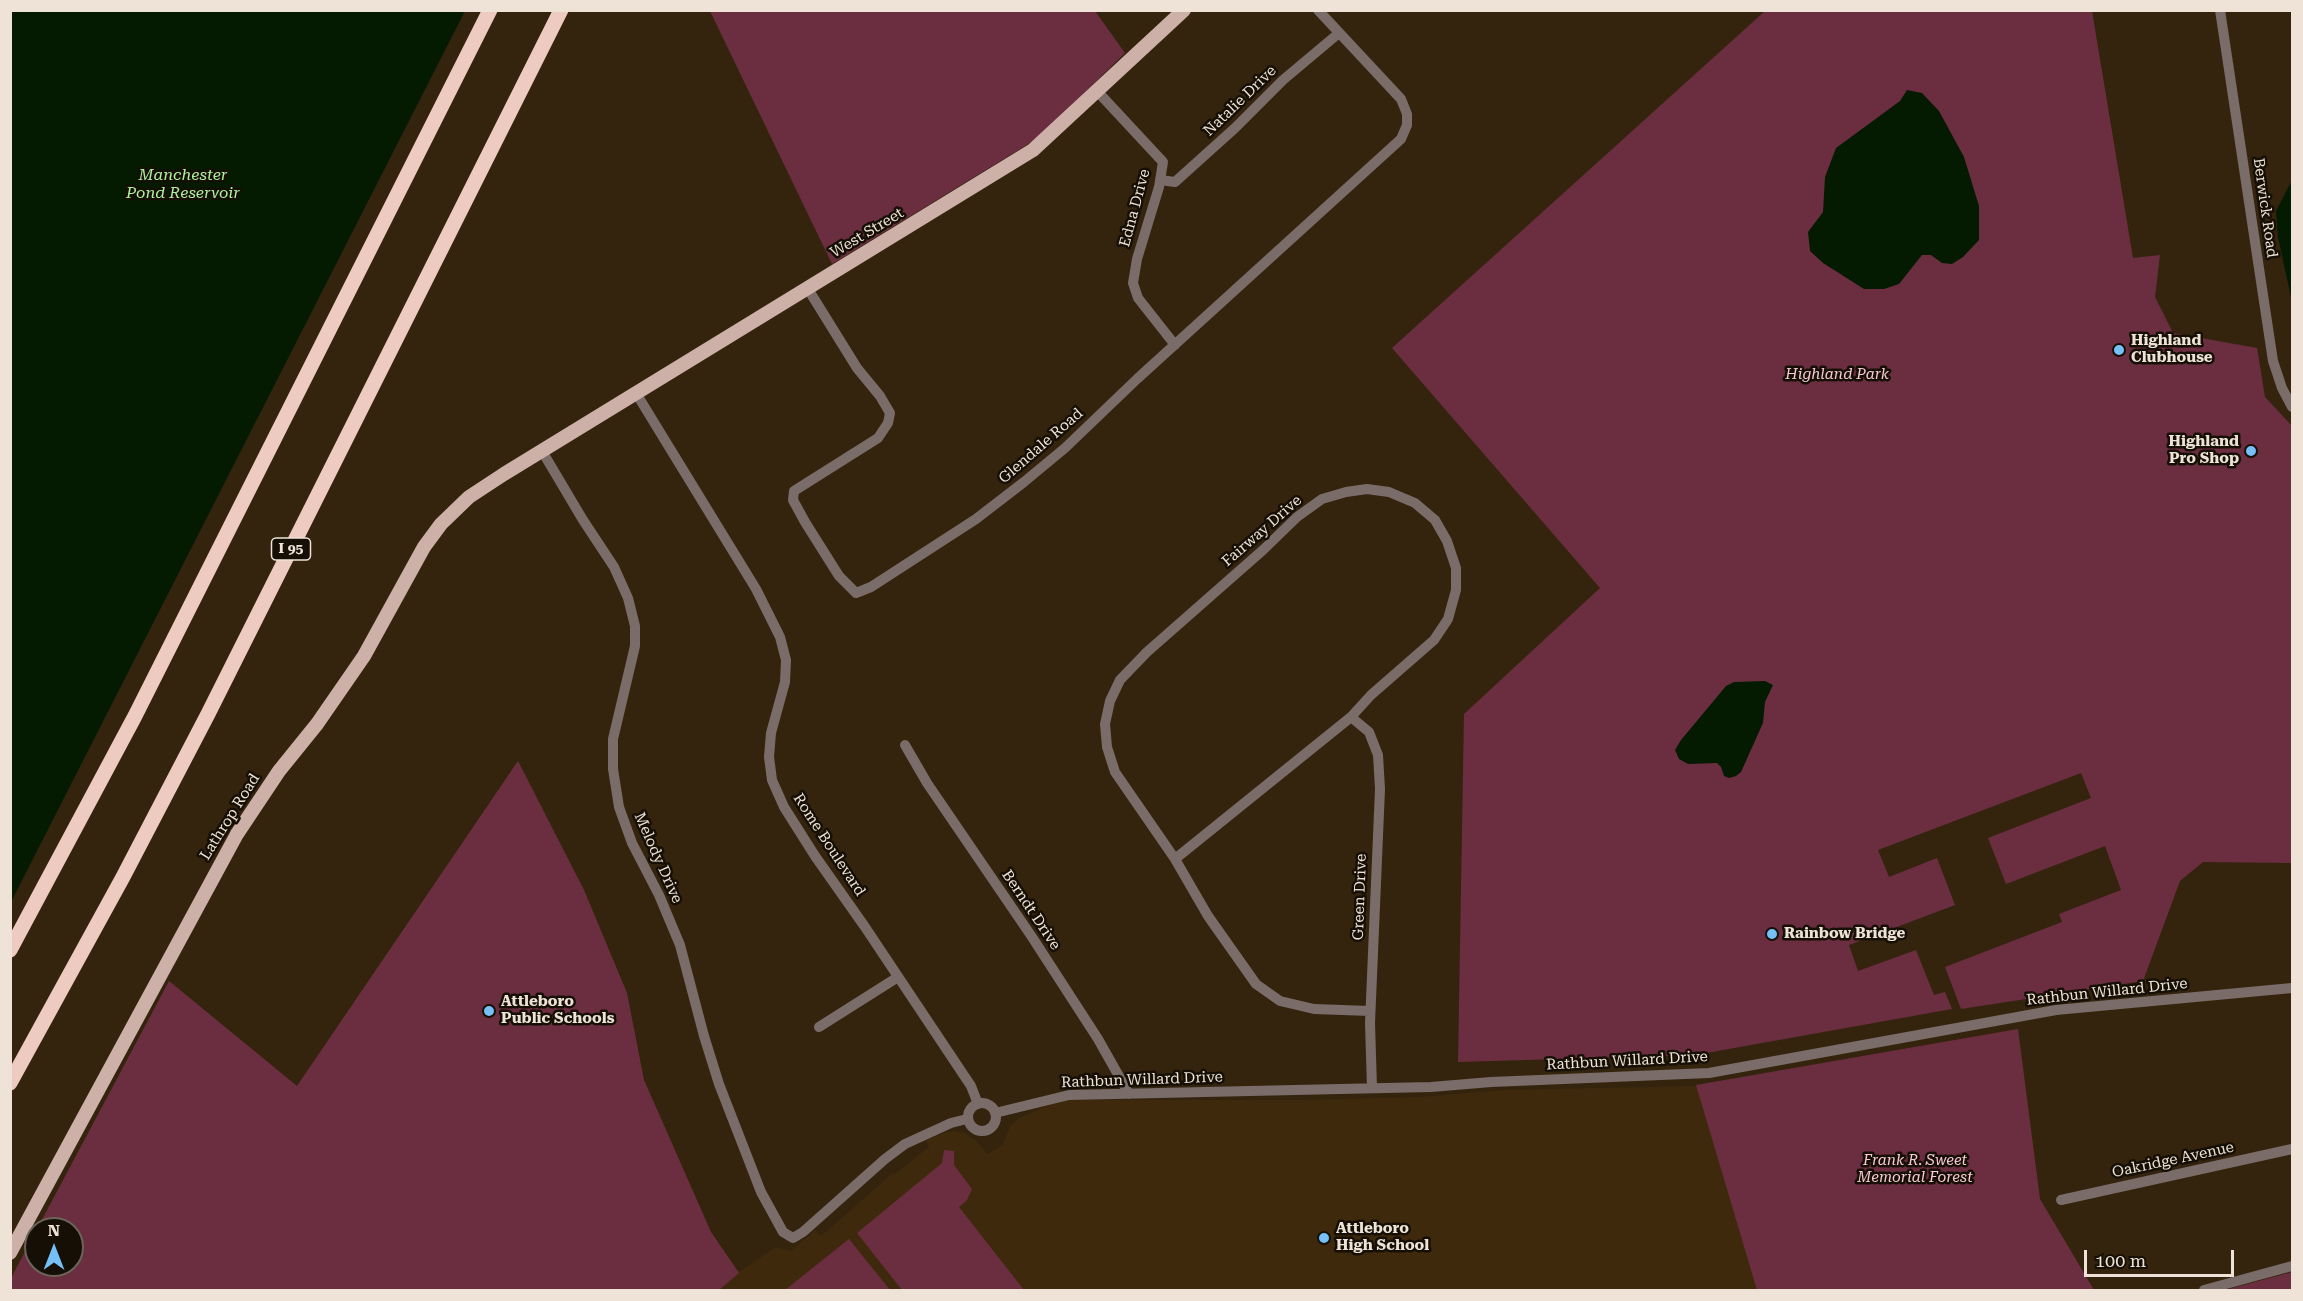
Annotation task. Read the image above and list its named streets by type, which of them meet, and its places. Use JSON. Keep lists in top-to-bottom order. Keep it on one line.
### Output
{"streets":{"highway":["I 95"],"main road":["West Street","Lathrop Road"],"street":["Natalie Drive","Edna Drive","Berwick Road","Glendale Road","Fairway Drive","Rome Boulevard","Melody Drive","Green Drive","Berndt Drive","Rathbun Willard Drive","Oakridge Avenue"]},"crossings":[["Natalie Drive","Edna Drive"],["Natalie Drive","Glendale Road"],["Edna Drive","West Street"],["Edna Drive","Glendale Road"],["West Street","Glendale Road"],["West Street","Lathrop Road"],["West Street","Rome Boulevard"],["West Street","Melody Drive"],["Fairway Drive","Green Drive"],["Lathrop Road","Melody Drive"],["Rome Boulevard","Melody Drive"],["Rome Boulevard","Rathbun Willard Drive"],["Melody Drive","Rathbun Willard Drive"],["Green Drive","Rathbun Willard Drive"],["Berndt Drive","Rathbun Willard Drive"]],"water":["Manchester Pond Reservoir"],"parks":["Highland Park","Frank R. Sweet Memorial Forest"],"places":["Highland Clubhouse","Highland Pro Shop","Rainbow Bridge","Attleboro Public Schools","Attleboro High School"],"scale_bar":"100 m","north":"top"}
